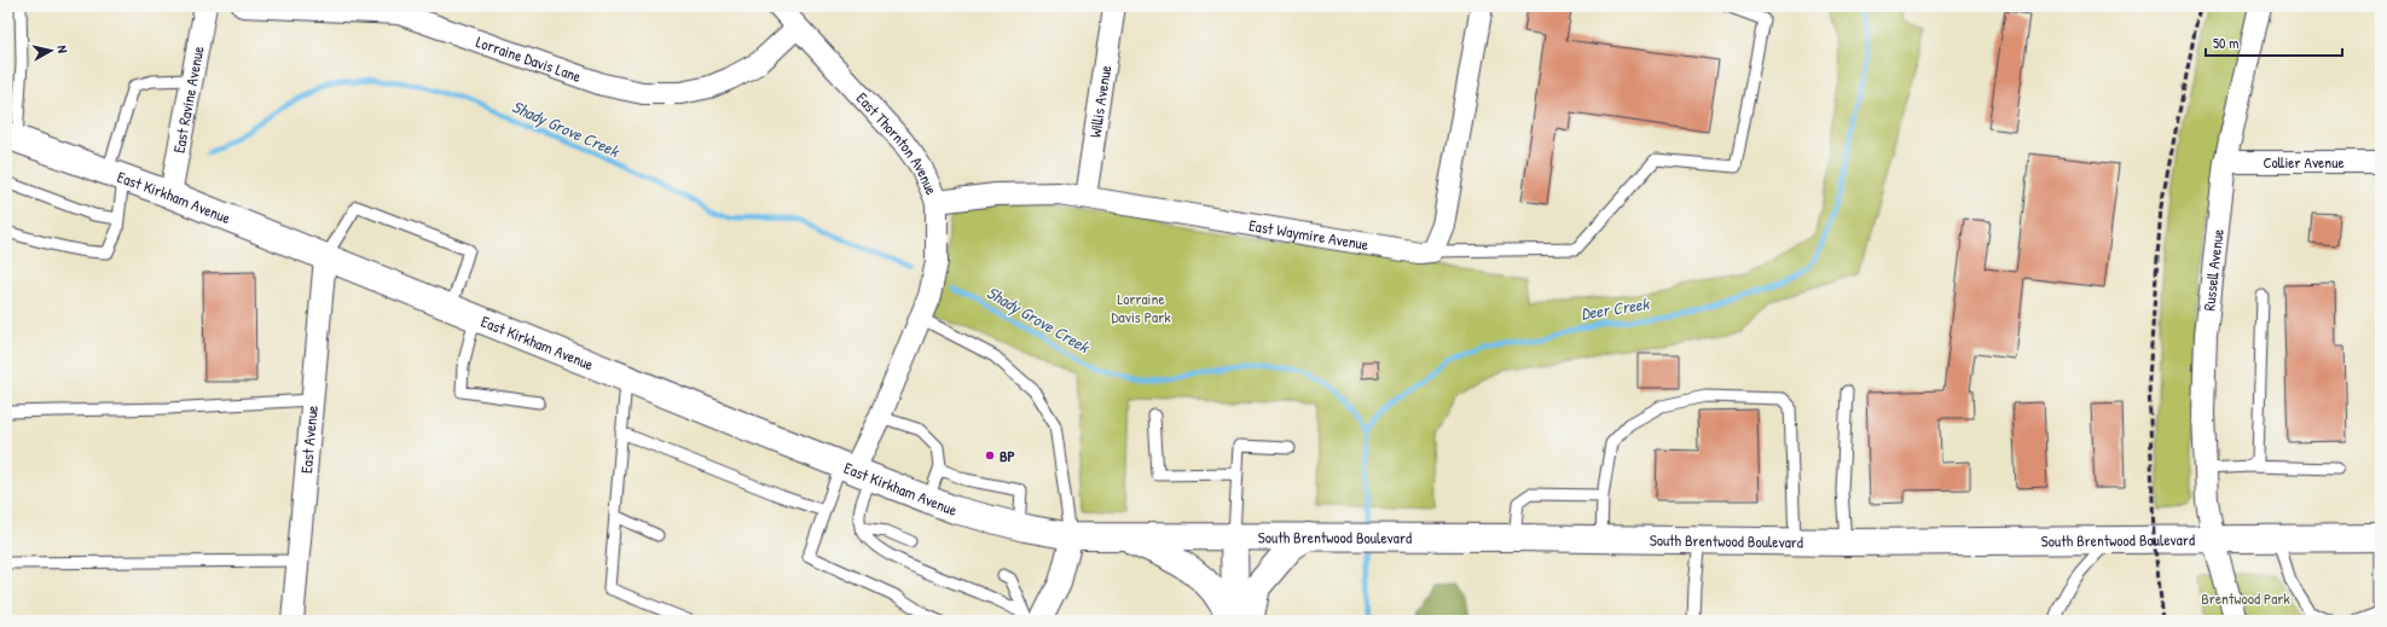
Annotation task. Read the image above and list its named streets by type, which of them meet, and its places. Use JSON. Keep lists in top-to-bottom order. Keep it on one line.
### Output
{"streets":{"main road":["East Kirkham Avenue","South Brentwood Boulevard"],"street":["Lorraine Davis Lane","East Ravine Avenue","Willis Avenue","East Thornton Avenue","Collier Avenue","East Waymire Avenue","Russell Avenue","East Avenue"]},"crossings":[["Lorraine Davis Lane","East Thornton Avenue"],["East Ravine Avenue","East Kirkham Avenue"],["Willis Avenue","East Waymire Avenue"],["East Thornton Avenue","East Kirkham Avenue"],["East Thornton Avenue","East Waymire Avenue"],["Collier Avenue","Russell Avenue"],["East Kirkham Avenue","East Avenue"],["East Kirkham Avenue","South Brentwood Boulevard"],["Russell Avenue","South Brentwood Boulevard"]],"water":["Shady Grove Creek","Deer Creek"],"parks":["Lorraine Davis Park","Brentwood Park"],"places":["BP"],"scale_bar":"50 m","north":"right"}
